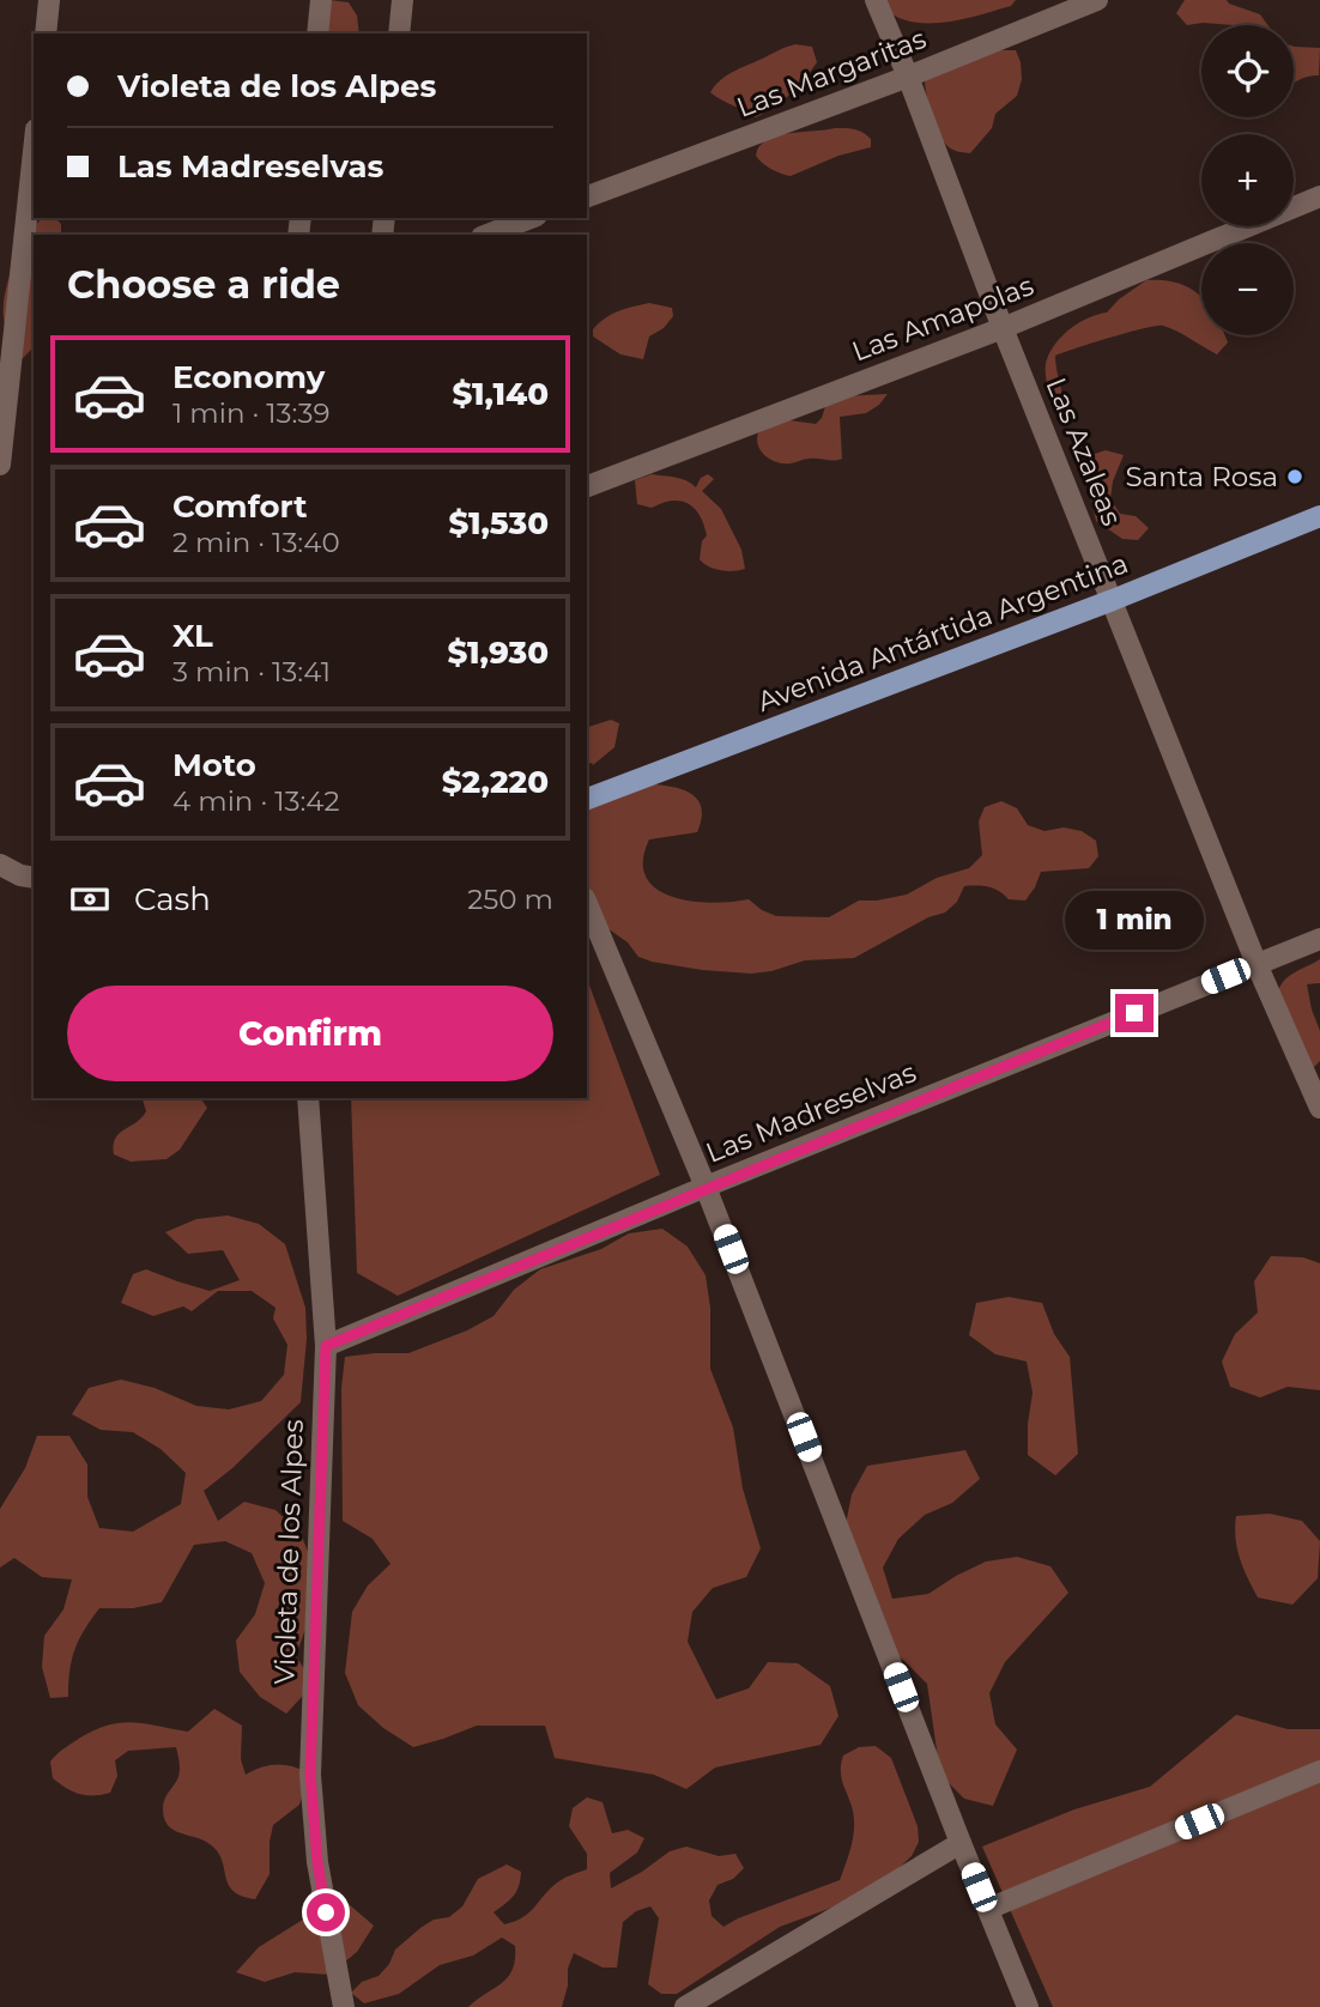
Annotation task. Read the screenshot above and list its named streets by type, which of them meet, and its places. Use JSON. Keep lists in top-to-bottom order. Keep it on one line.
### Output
{"streets":{"main road":["Avenida Antártida Argentina"],"street":["Las Margaritas","Las Amapolas","Las Azaleas","Las Madreselvas","Violeta de los Alpes"]},"crossings":[["Las Margaritas","Las Azaleas"],["Las Amapolas","Las Azaleas"],["Las Azaleas","Avenida Antártida Argentina"],["Las Azaleas","Las Madreselvas"],["Las Madreselvas","Violeta de los Alpes"]],"places":["Santa Rosa"],"page":{"map_buttons":["+","−"],"banner":["Violeta de los Alpes","Las Madreselvas"],"heading":"Choose a ride","list":[{"name":"Economy","note":"1 min · 13:39","value":"$1,140"},{"name":"Comfort","note":"2 min · 13:40","value":"$1,530"},{"name":"XL","note":"3 min · 13:41","value":"$1,930"},{"name":"Moto","note":"4 min · 13:42","value":"$2,220"}],"pay":["Cash","250 m"],"bubble":"1 min","buttons":"Confirm"}}
